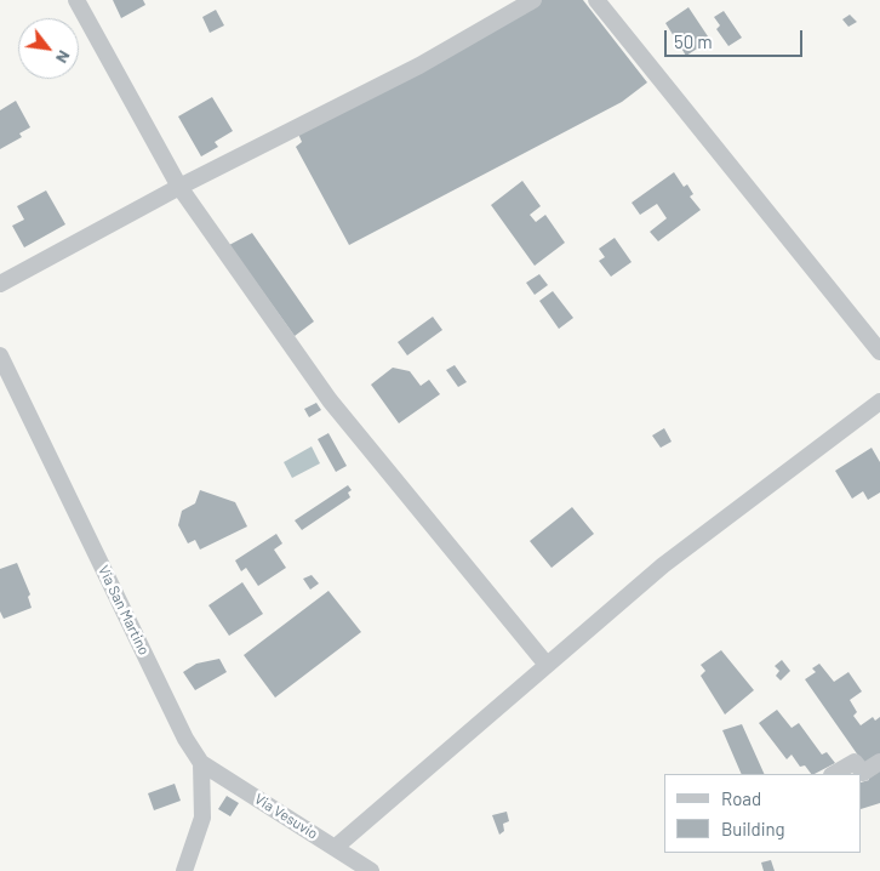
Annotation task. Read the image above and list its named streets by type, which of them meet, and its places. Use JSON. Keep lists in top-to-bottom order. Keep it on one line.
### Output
{"streets":{"street":["Via San Martino","Via Vesuvio"]},"crossings":[["Via San Martino","Via Vesuvio"]],"legend":["Road","Building"],"scale_bar":"50 m","north":"bottom right"}
